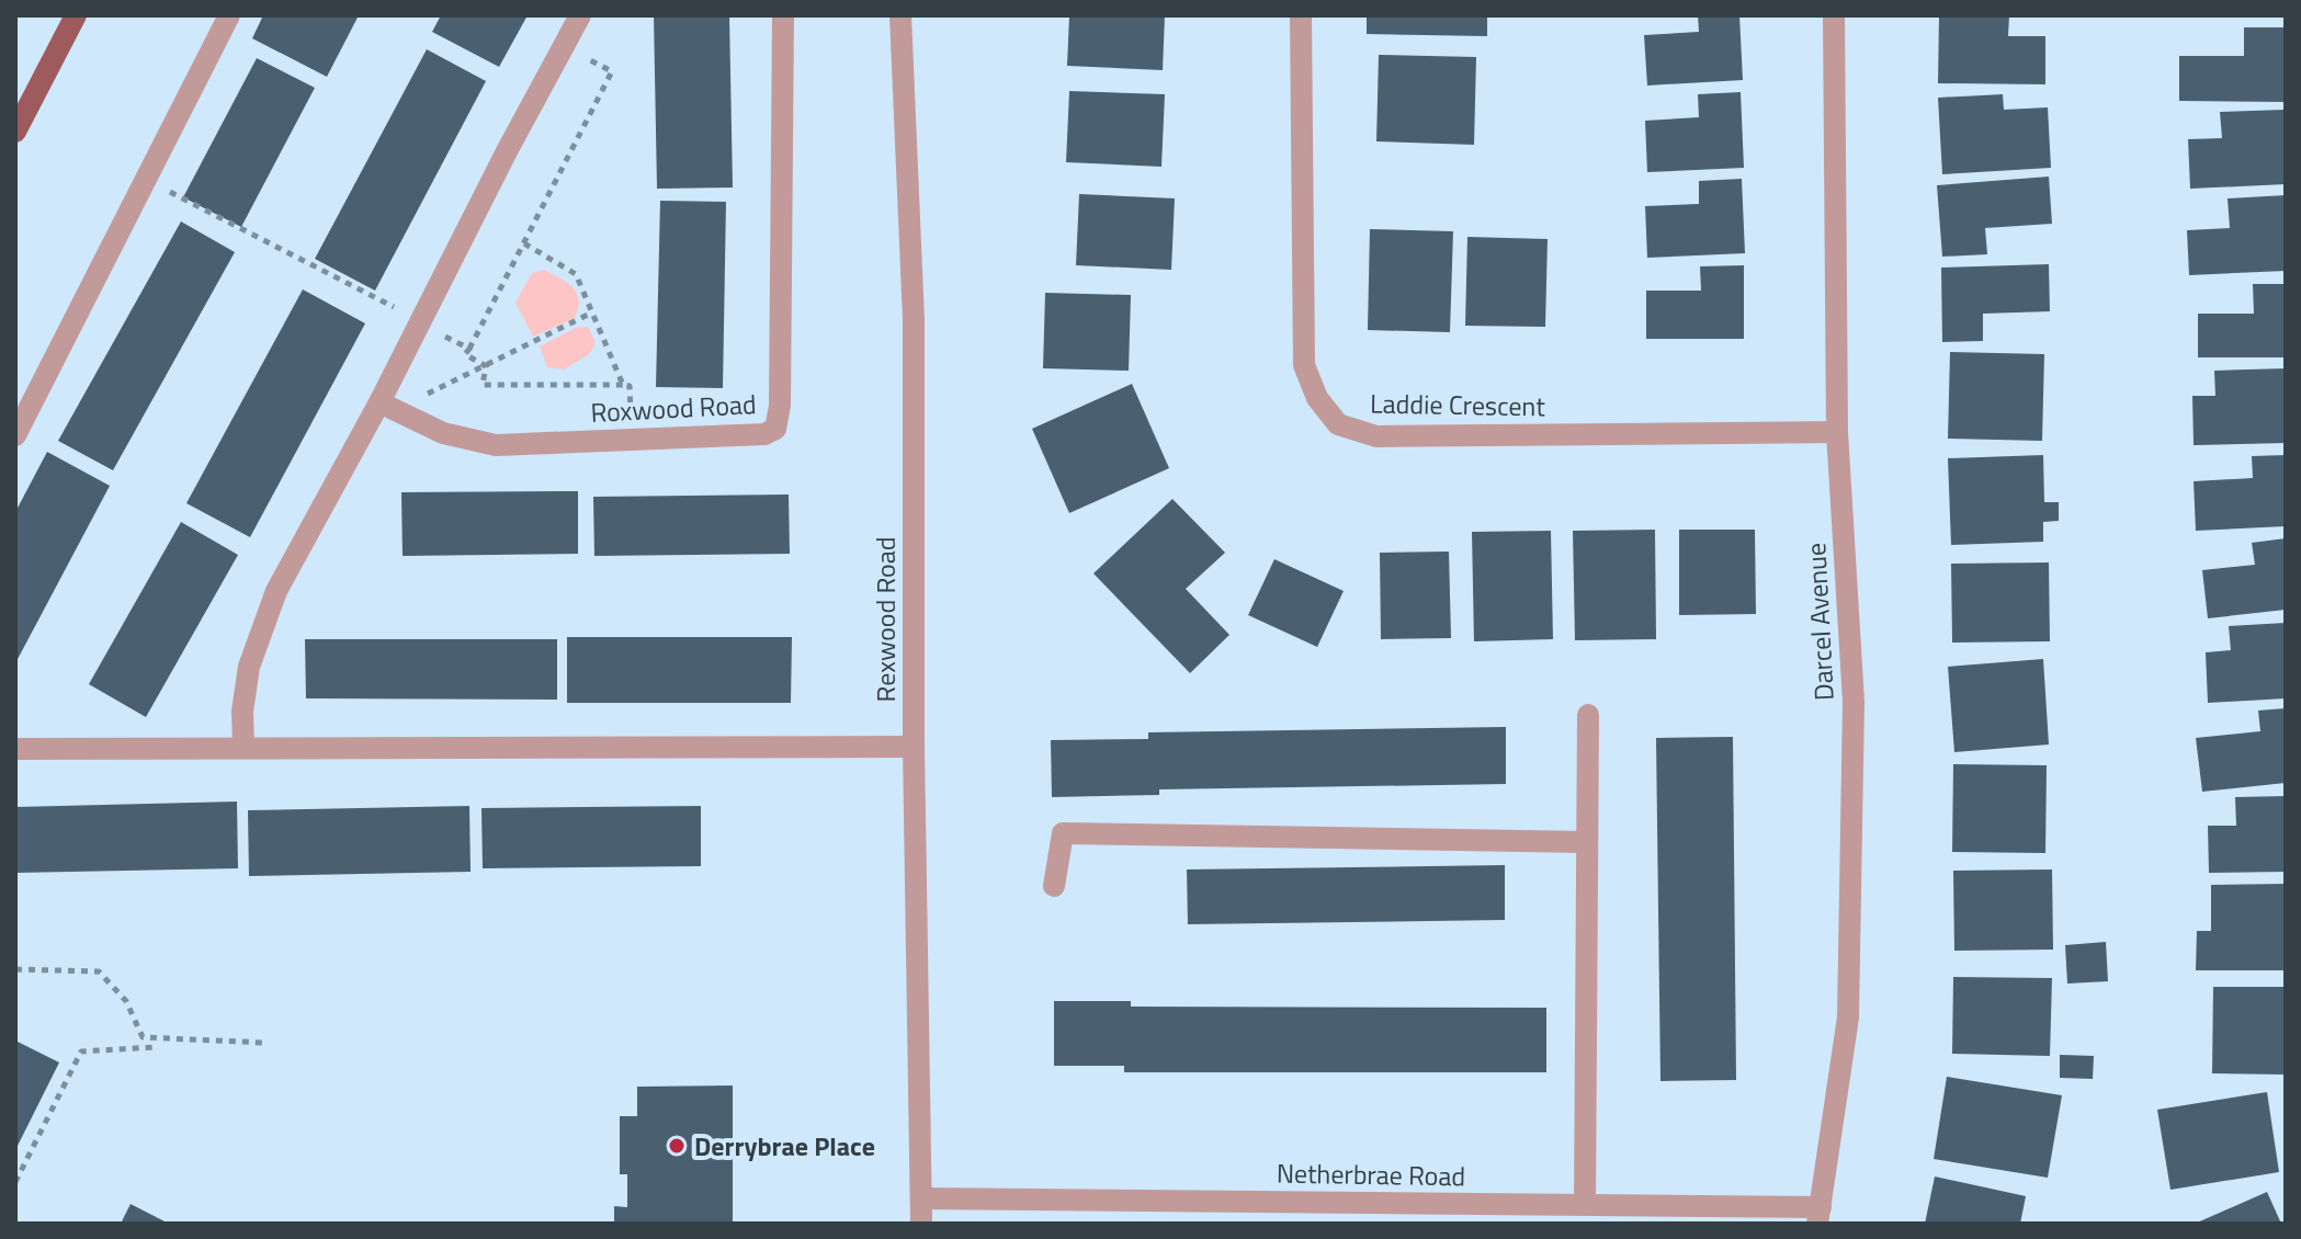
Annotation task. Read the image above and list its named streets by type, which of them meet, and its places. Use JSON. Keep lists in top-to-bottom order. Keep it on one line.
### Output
{"streets":{"street":["Laddie Crescent","Roxwood Road","Rexwood Road","Darcel Avenue","Netherbrae Road"]},"crossings":[["Laddie Crescent","Darcel Avenue"],["Rexwood Road","Netherbrae Road"],["Darcel Avenue","Netherbrae Road"]],"places":["Derrybrae Place"]}
